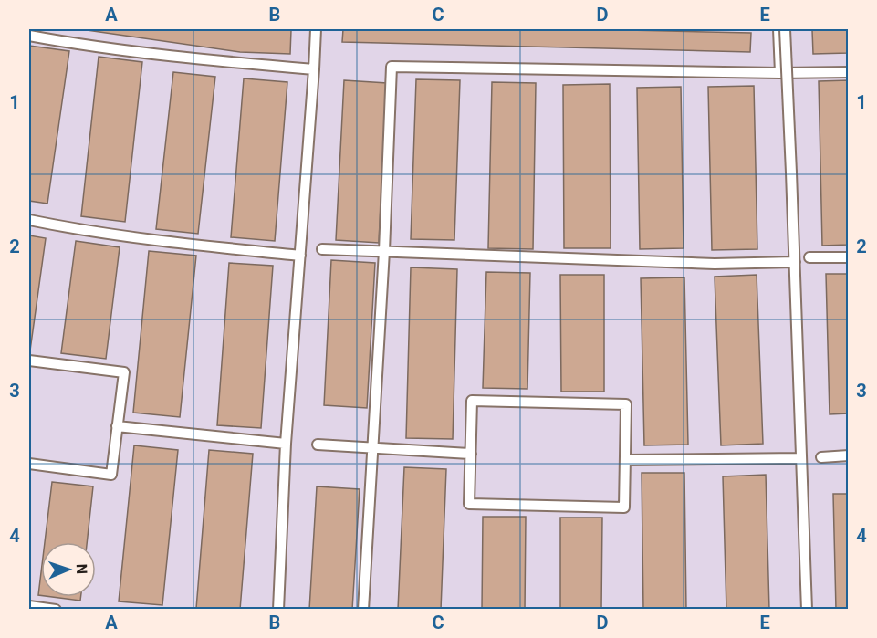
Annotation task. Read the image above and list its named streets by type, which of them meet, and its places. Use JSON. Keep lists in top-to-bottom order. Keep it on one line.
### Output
{"north":"right","grid":{"columns":["A","B","C","D","E"],"rows":["1","2","3","4"]}}
